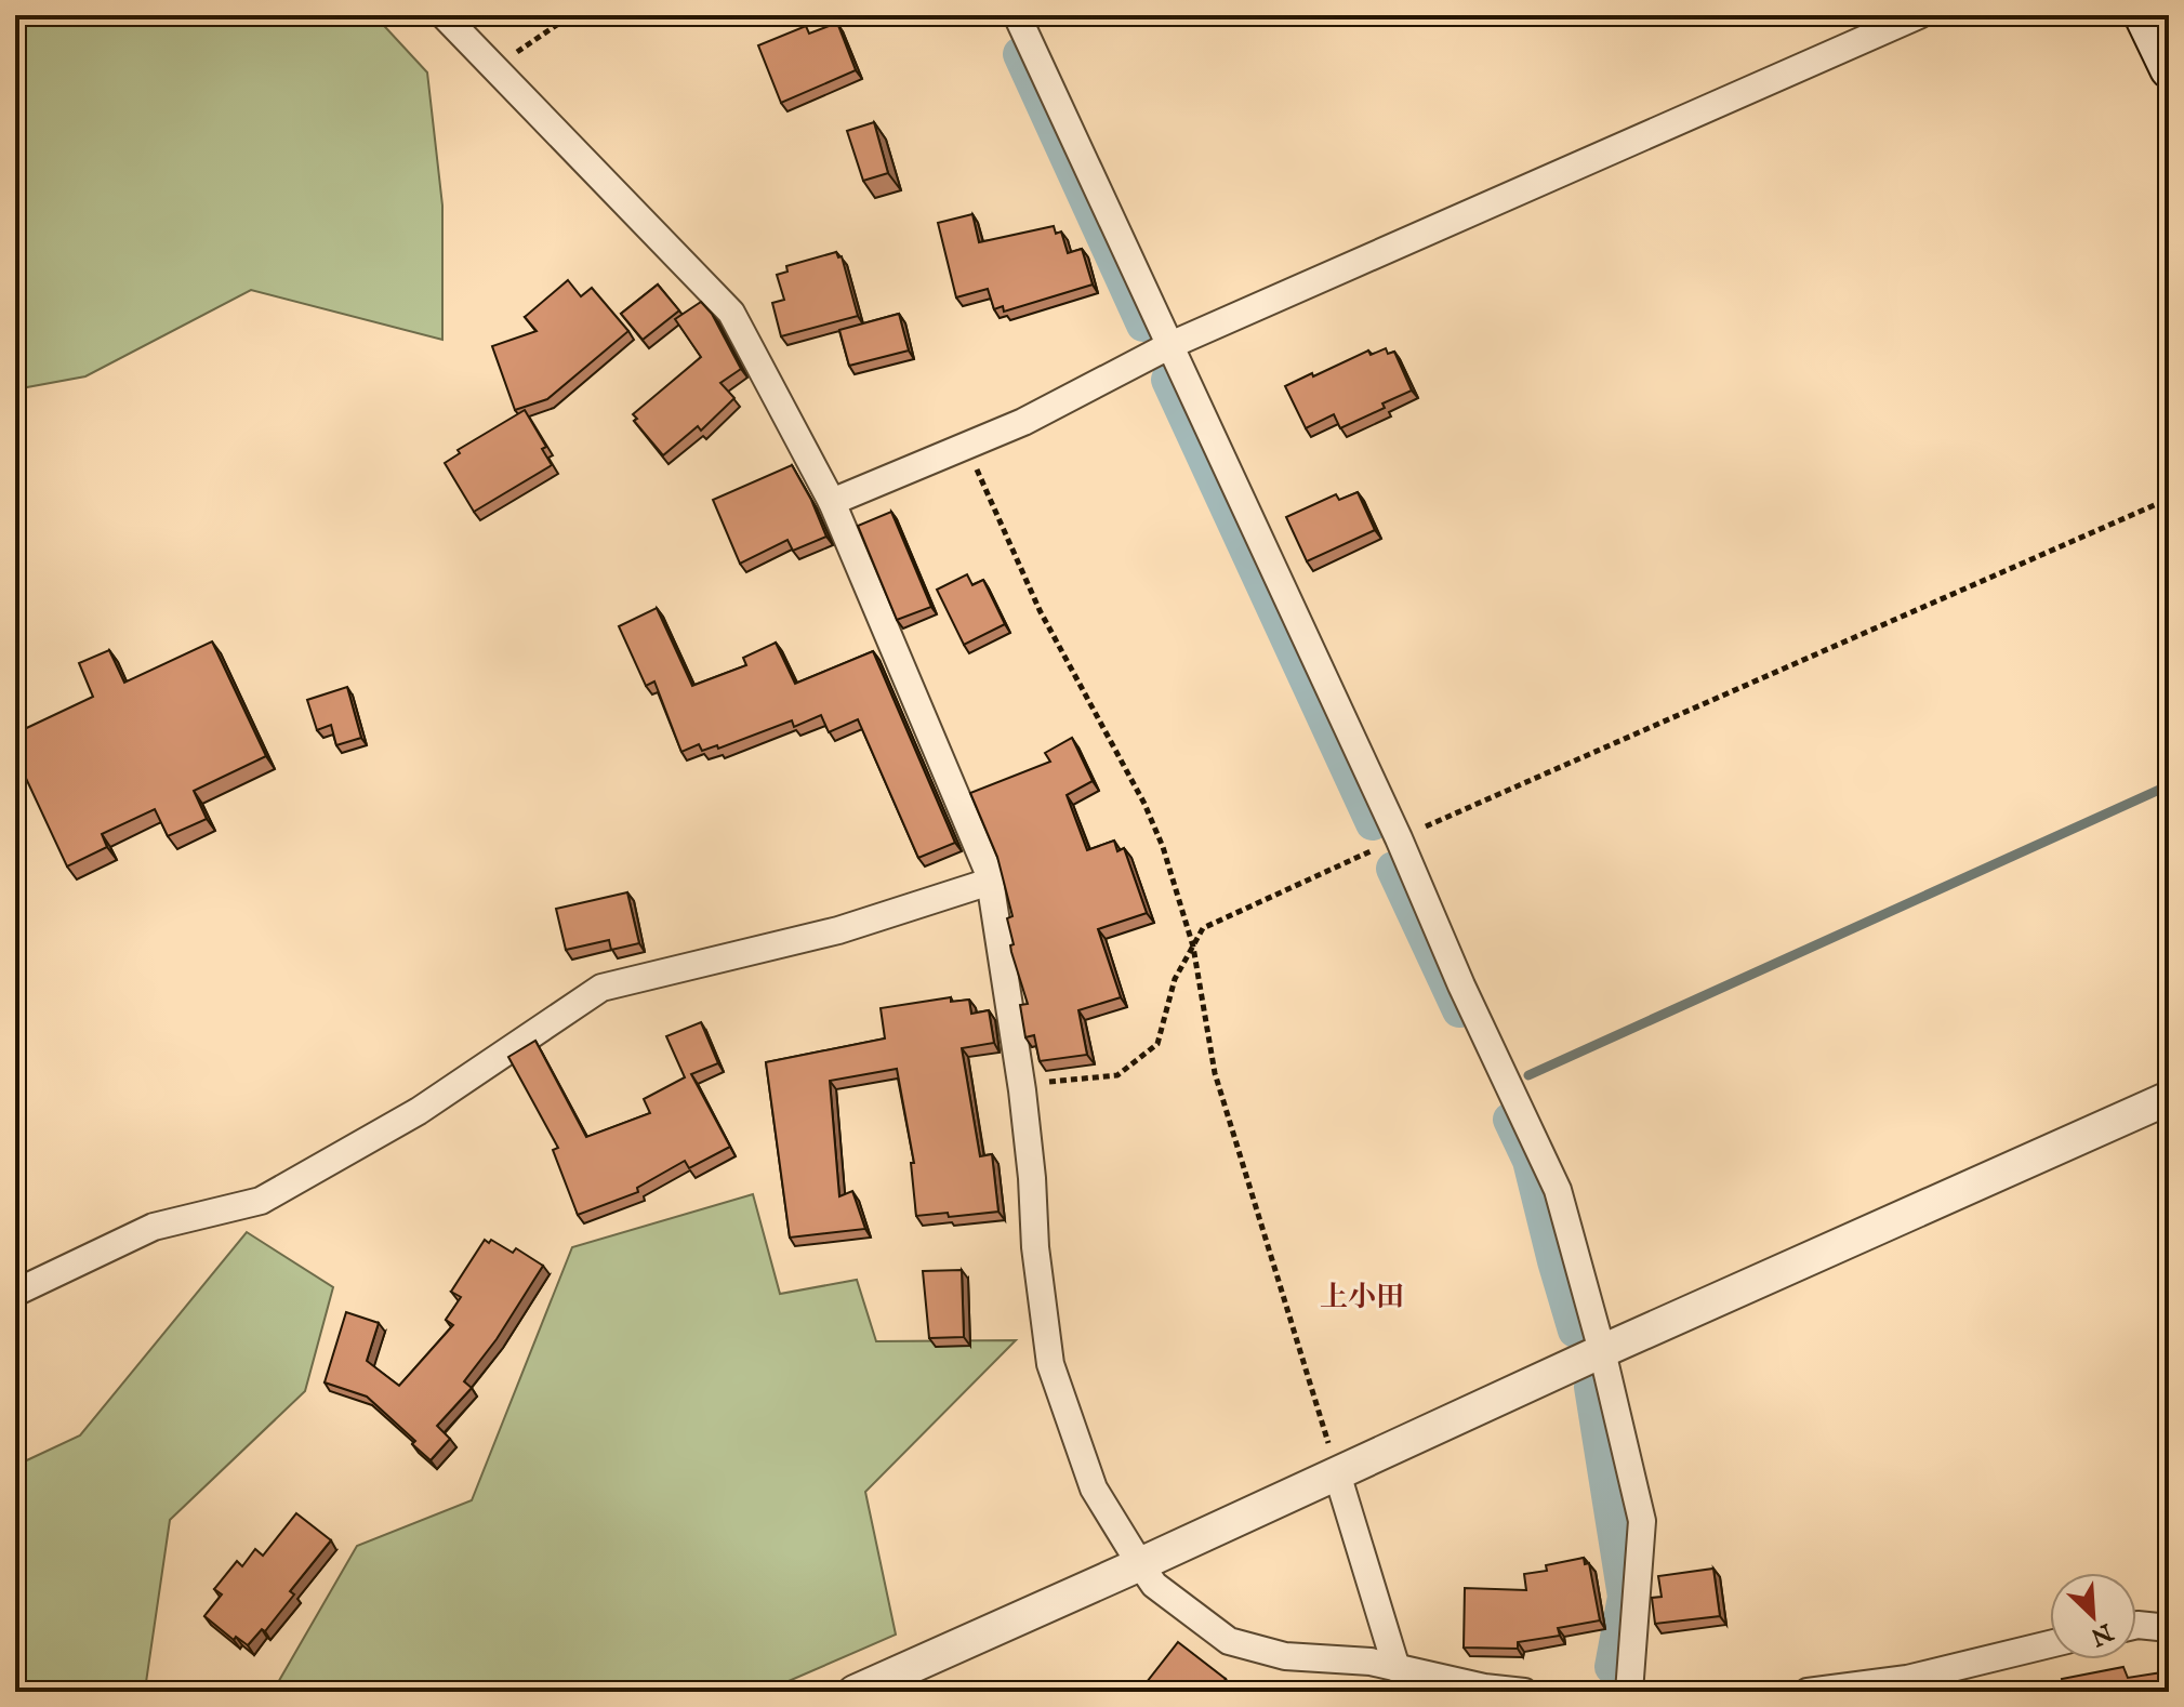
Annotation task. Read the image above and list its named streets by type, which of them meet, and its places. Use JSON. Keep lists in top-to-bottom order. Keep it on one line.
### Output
{"districts":["上小田"],"north":"bottom right"}
